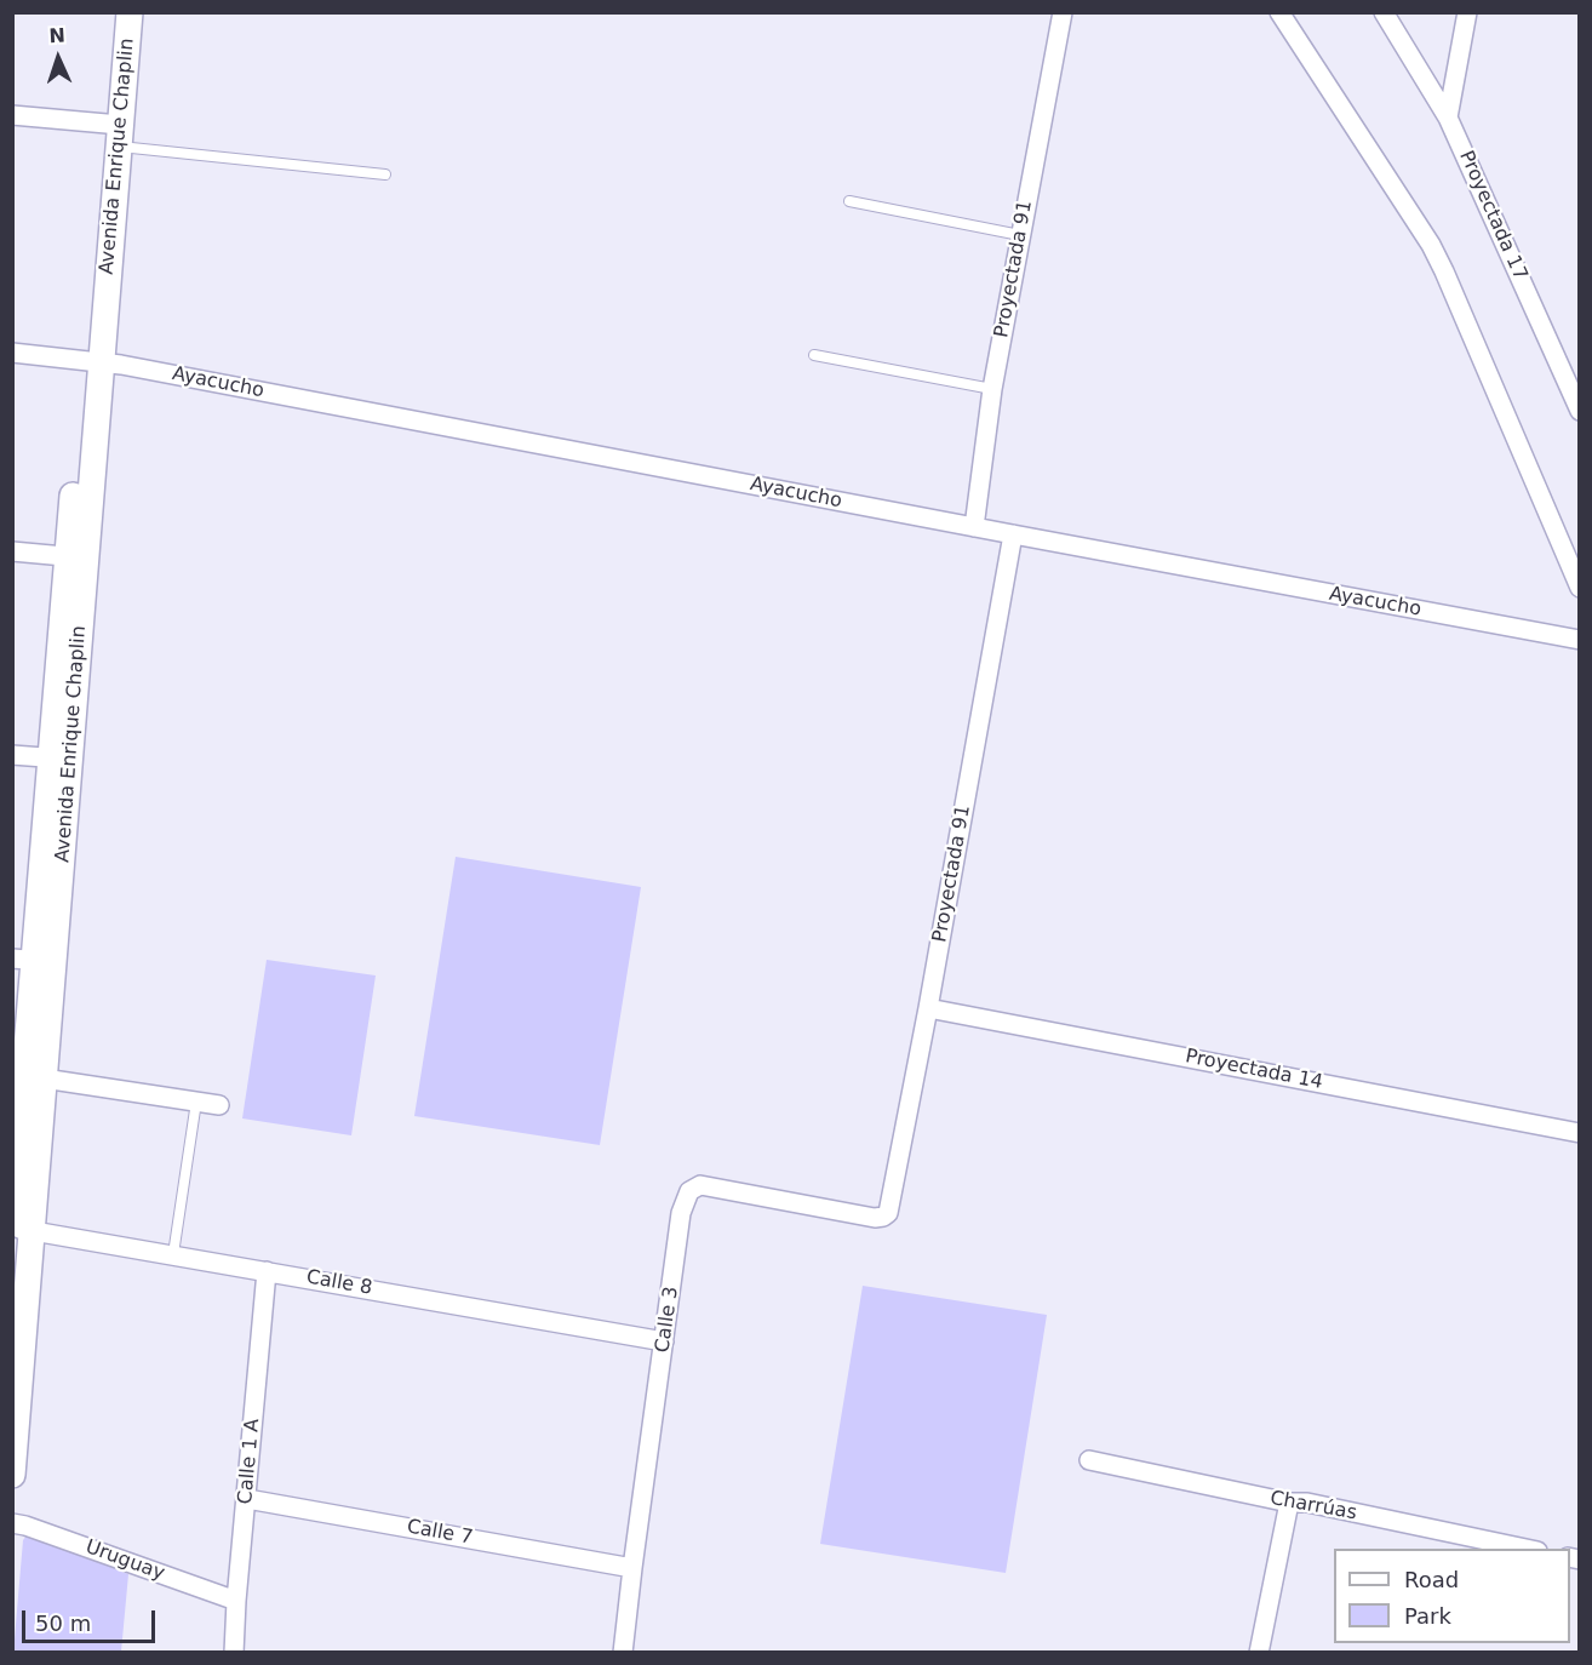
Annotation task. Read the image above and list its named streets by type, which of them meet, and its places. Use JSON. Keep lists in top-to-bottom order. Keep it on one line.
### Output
{"streets":{"street":["Avenida Enrique Chaplin","Proyectada 17","Proyectada 91","Ayacucho","Proyectada 14","Calle 8","Calle 3","Calle 1 A","Charrúas","Calle 7","Uruguay"]},"crossings":[["Avenida Enrique Chaplin","Ayacucho"],["Avenida Enrique Chaplin","Calle 8"],["Proyectada 91","Ayacucho"],["Proyectada 91","Proyectada 14"],["Proyectada 91","Calle 3"],["Calle 8","Calle 3"],["Calle 8","Calle 1 A"],["Calle 3","Calle 7"],["Calle 1 A","Calle 7"],["Calle 1 A","Uruguay"]],"legend":["Road","Park"],"scale_bar":"50 m","north":"top"}
